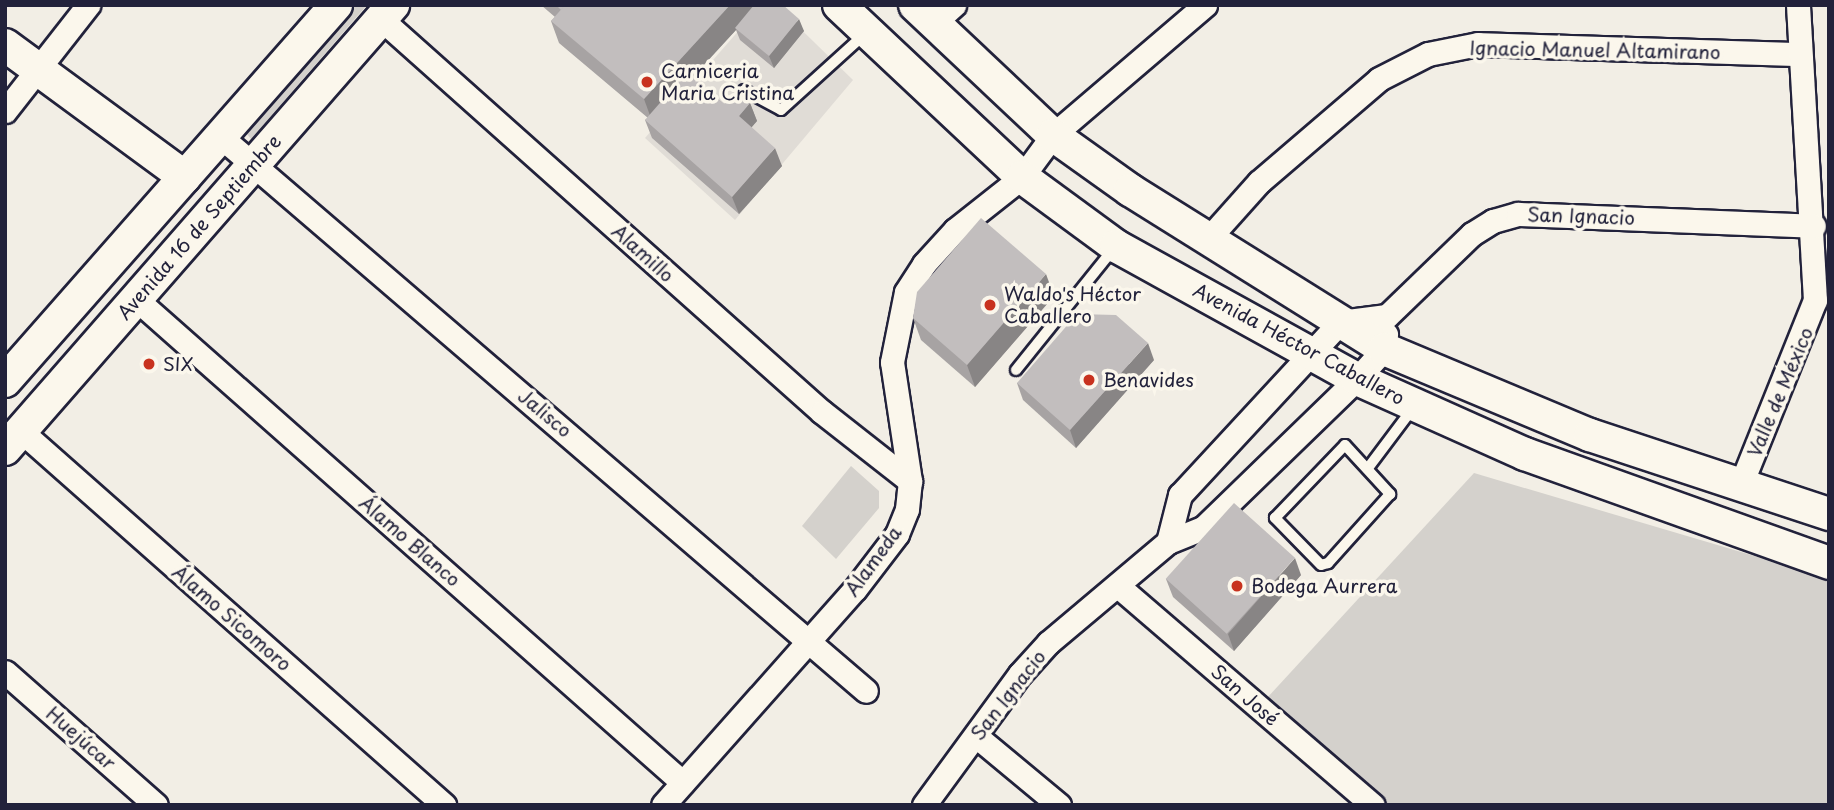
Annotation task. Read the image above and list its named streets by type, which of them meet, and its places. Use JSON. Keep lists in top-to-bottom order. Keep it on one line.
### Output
{"streets":{"main road":["Avenida 16 de Septiembre","Avenida Héctor Caballero"],"street":["Ignacio Manuel Altamirano","San Ignacio","Alamillo","Valle de México","Jalisco","Álamo Blanco","Alameda","Álamo Sicomoro","San José","Huejúcar"]},"crossings":[["Ignacio Manuel Altamirano","Avenida Héctor Caballero"],["Ignacio Manuel Altamirano","Valle de México"],["San Ignacio","Avenida Héctor Caballero"],["San Ignacio","Valle de México"],["San Ignacio","San José"],["Avenida 16 de Septiembre","Alamillo"],["Avenida 16 de Septiembre","Jalisco"],["Avenida 16 de Septiembre","Álamo Blanco"],["Avenida 16 de Septiembre","Álamo Sicomoro"],["Alamillo","Alameda"],["Avenida Héctor Caballero","Valle de México"],["Avenida Héctor Caballero","Alameda"],["Jalisco","Alameda"],["Álamo Blanco","Alameda"]],"places":["Carniceria Maria Cristina","Waldo's Héctor Caballero","SIX","Benavides","Bodega Aurrera"]}
